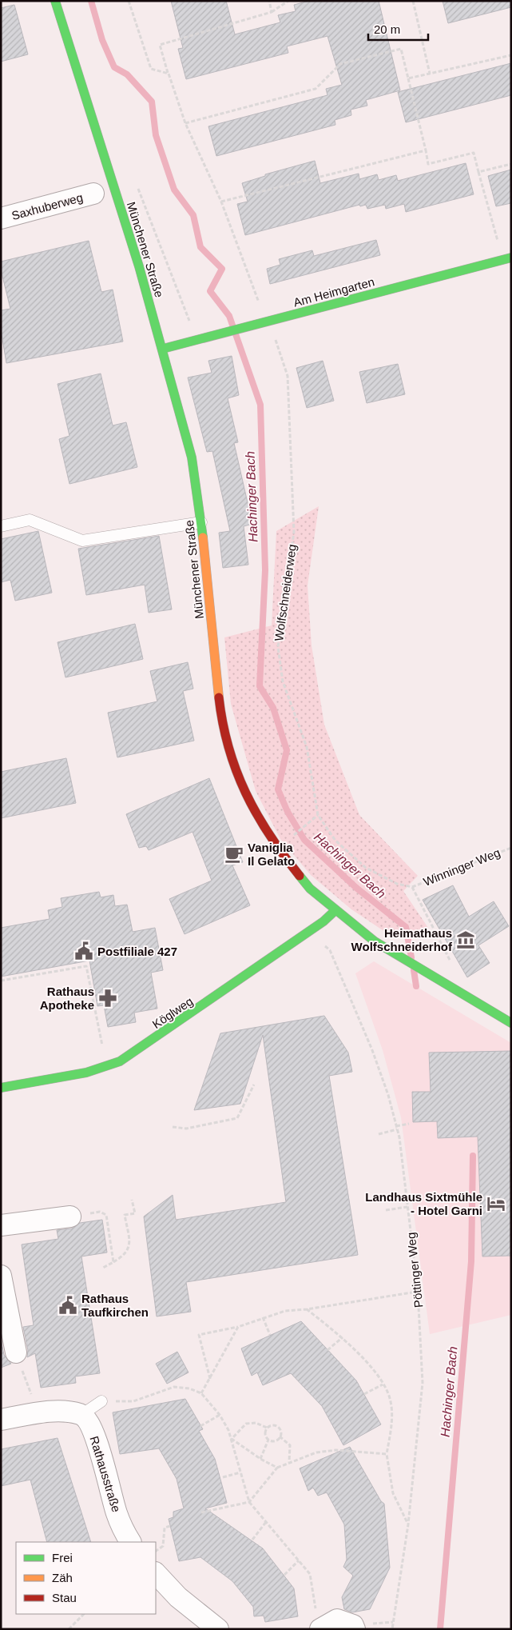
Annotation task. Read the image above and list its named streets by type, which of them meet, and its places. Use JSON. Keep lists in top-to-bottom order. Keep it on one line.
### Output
{"streets":{"main road":["Münchener Straße","Am Heimgarten","Köglweg"],"street":["Saxhuberweg","Rathausstraße"],"path":["Wolfschneiderweg","Winninger Weg","Pöttinger Weg"]},"crossings":[["Münchener Straße","Am Heimgarten"],["Münchener Straße","Köglweg"],["Am Heimgarten","Wolfschneiderweg"],["Wolfschneiderweg","Winninger Weg"],["Köglweg","Pöttinger Weg"]],"water":["Hachinger Bach"],"places":{"cafe":["Vaniglia Il Gelato"],"museum":["Heimathaus Wolfschneiderhof"],"public building":["Postfiliale 427","Rathaus Taufkirchen"],"pharmacy":["Rathaus Apotheke"],"hotel":["Landhaus Sixtmühle - Hotel Garni"]},"legend":["Frei","Zäh","Stau"],"scale_bar":"20 m"}
